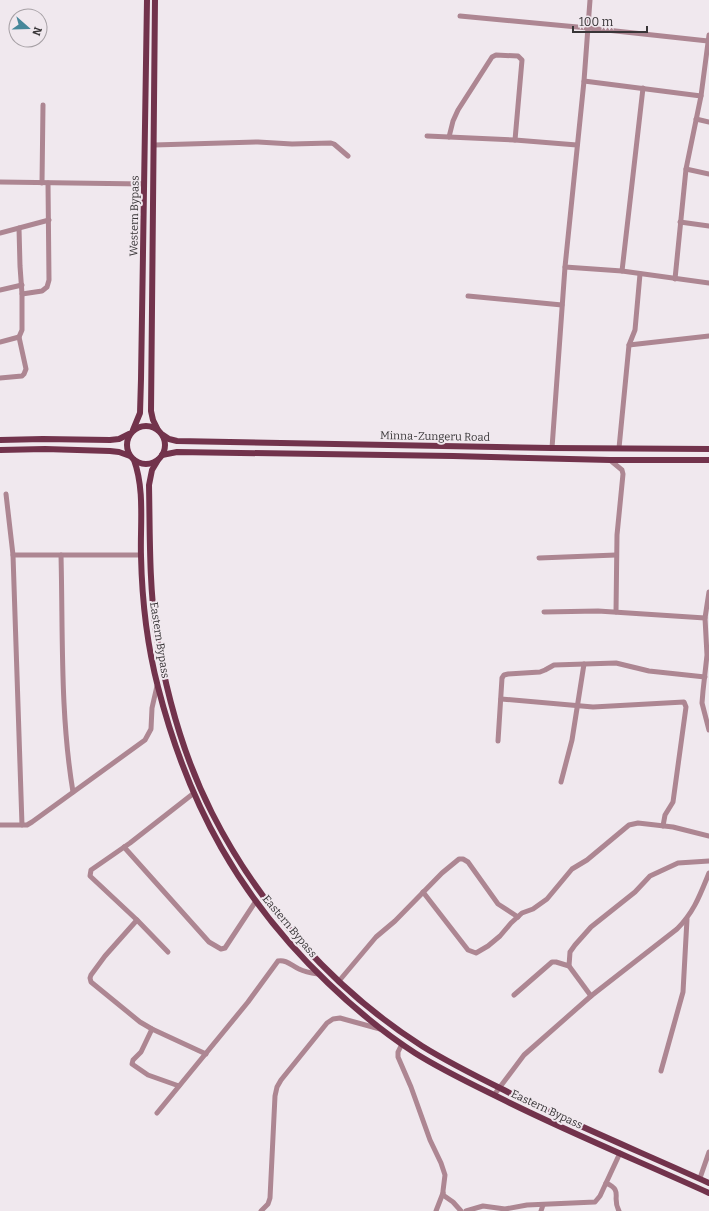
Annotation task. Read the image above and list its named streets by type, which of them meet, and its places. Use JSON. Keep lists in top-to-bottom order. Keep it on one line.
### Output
{"streets":{"main road":["Western Bypass","Minna-Zungeru Road","Eastern Bypass"]},"crossings":[["Western Bypass","Minna-Zungeru Road"],["Western Bypass","Eastern Bypass"],["Minna-Zungeru Road","Eastern Bypass"]],"scale_bar":"100 m","north":"right"}
